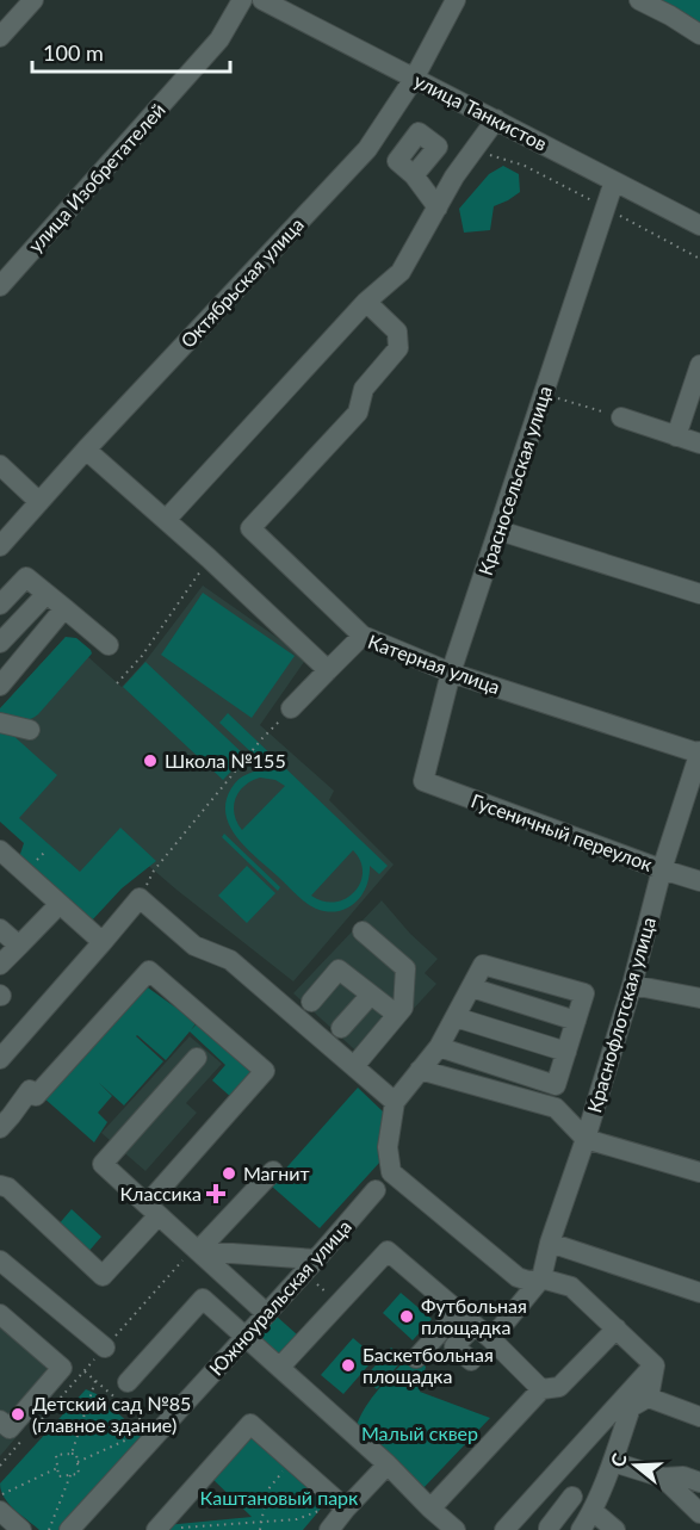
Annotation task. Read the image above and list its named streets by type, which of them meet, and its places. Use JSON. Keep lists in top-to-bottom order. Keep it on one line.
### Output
{"streets":{"street":["улица Танкистов","улица Изобретателей","Октябрьская улица","Красносельская улица","Катерная улица","Гусеничный переулок","Краснофлотская улица","Южноуральская улица"]},"crossings":[["улица Танкистов","Октябрьская улица"],["улица Танкистов","Красносельская улица"],["Красносельская улица","Катерная улица"],["Красносельская улица","Гусеничный переулок"],["Катерная улица","Краснофлотская улица"],["Гусеничный переулок","Краснофлотская улица"]],"parks":["Малый сквер","Каштановый парк"],"places":{"other":["Школа №155","Магнит","Футбольная площадка","Баскетбольная площадка","Детский сад №85 (главное здание)"],"health":["Классика"]},"scale_bar":"100 m","north":"left"}
